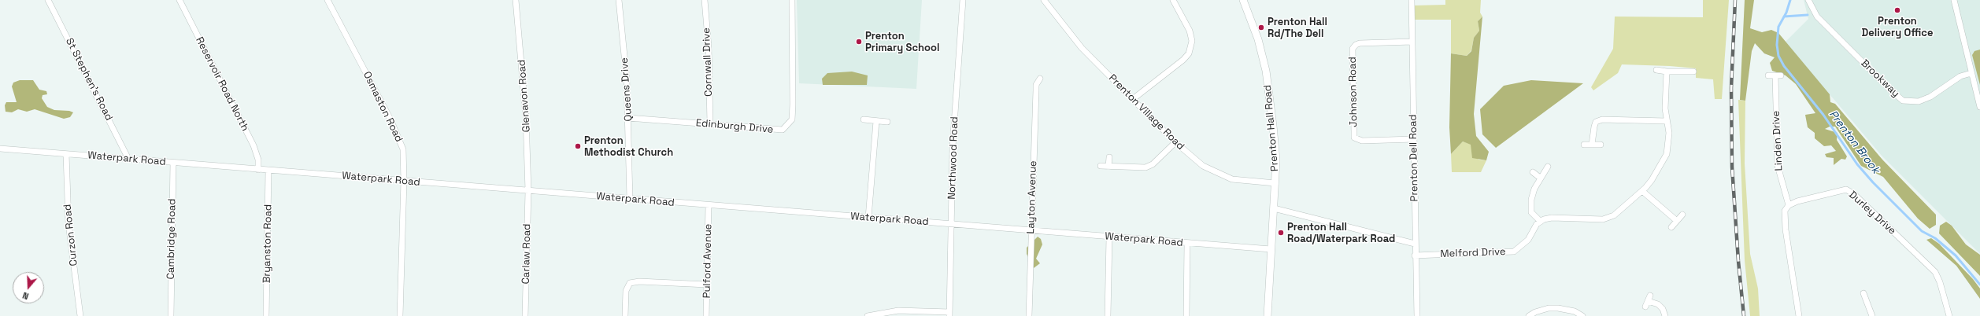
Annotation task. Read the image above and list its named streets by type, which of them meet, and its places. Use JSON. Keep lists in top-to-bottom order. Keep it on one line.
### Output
{"streets":{"street":["Cornwall Drive","Brookway","St Stephen's Road","Reservoir Road North","Queens Drive","Johnson Road","Glenavon Road","Osmaston Road","Prenton Village Road","Edinburgh Drive","Prenton Hall Road","Linden Drive","Northwood Road","Prenton Dell Road","Waterpark Road","Layton Avenue","Durley Drive","Curzon Road","Cambridge Road","Bryanston Road","Melford Drive","Carlaw Road","Pulford Avenue"]},"crossings":[["Cornwall Drive","Edinburgh Drive"],["St Stephen's Road","Waterpark Road"],["Reservoir Road North","Waterpark Road"],["Queens Drive","Edinburgh Drive"],["Queens Drive","Waterpark Road"],["Johnson Road","Prenton Dell Road"],["Glenavon Road","Waterpark Road"],["Glenavon Road","Carlaw Road"],["Osmaston Road","Waterpark Road"],["Prenton Village Road","Prenton Hall Road"],["Prenton Hall Road","Waterpark Road"],["Linden Drive","Durley Drive"],["Northwood Road","Waterpark Road"],["Prenton Dell Road","Melford Drive"],["Waterpark Road","Layton Avenue"],["Waterpark Road","Curzon Road"],["Waterpark Road","Cambridge Road"],["Waterpark Road","Bryanston Road"],["Waterpark Road","Carlaw Road"],["Waterpark Road","Pulford Avenue"]],"water":["Prenton Brook"],"places":["Prenton Delivery Office","Prenton Hall Rd/The Dell","Prenton Primary School","Prenton Methodist Church","Prenton Hall Road/Waterpark Road"],"north":"bottom"}
